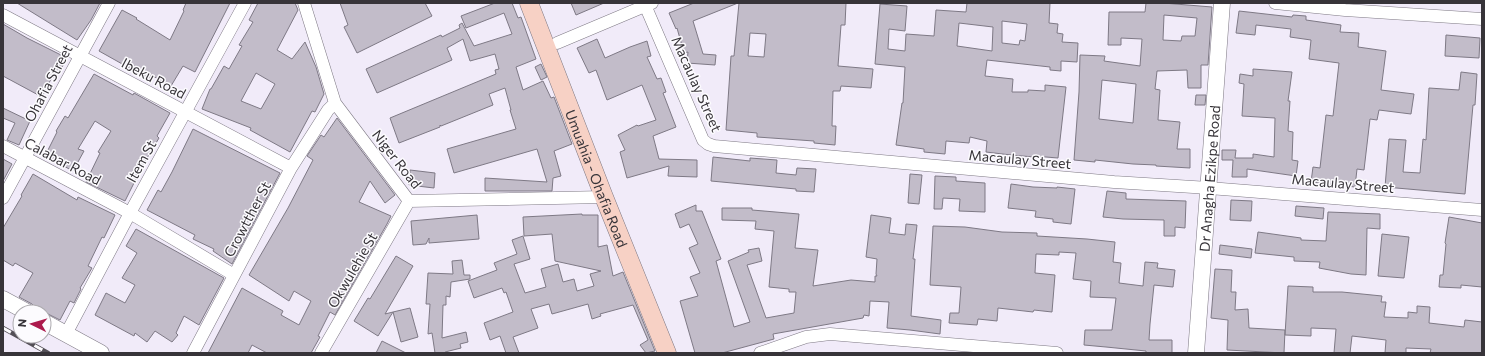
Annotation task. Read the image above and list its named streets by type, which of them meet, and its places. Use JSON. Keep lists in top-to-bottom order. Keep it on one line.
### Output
{"streets":{"main road":["Umuahia - Ohafia Road"],"street":["Ibeku Road","Ohafia Street","Macaulay Street","Niger Road","Calabar Road","Item St","Dr Anagha Ezikpe Road","Crowtther St","Okwulehie St"]},"crossings":[["Ibeku Road","Ohafia Street"],["Ibeku Road","Item St"],["Ibeku Road","Crowtther St"],["Ohafia Street","Calabar Road"],["Macaulay Street","Dr Anagha Ezikpe Road"],["Niger Road","Umuahia - Ohafia Road"],["Niger Road","Crowtther St"],["Niger Road","Okwulehie St"],["Calabar Road","Item St"],["Calabar Road","Crowtther St"]],"north":"left"}
